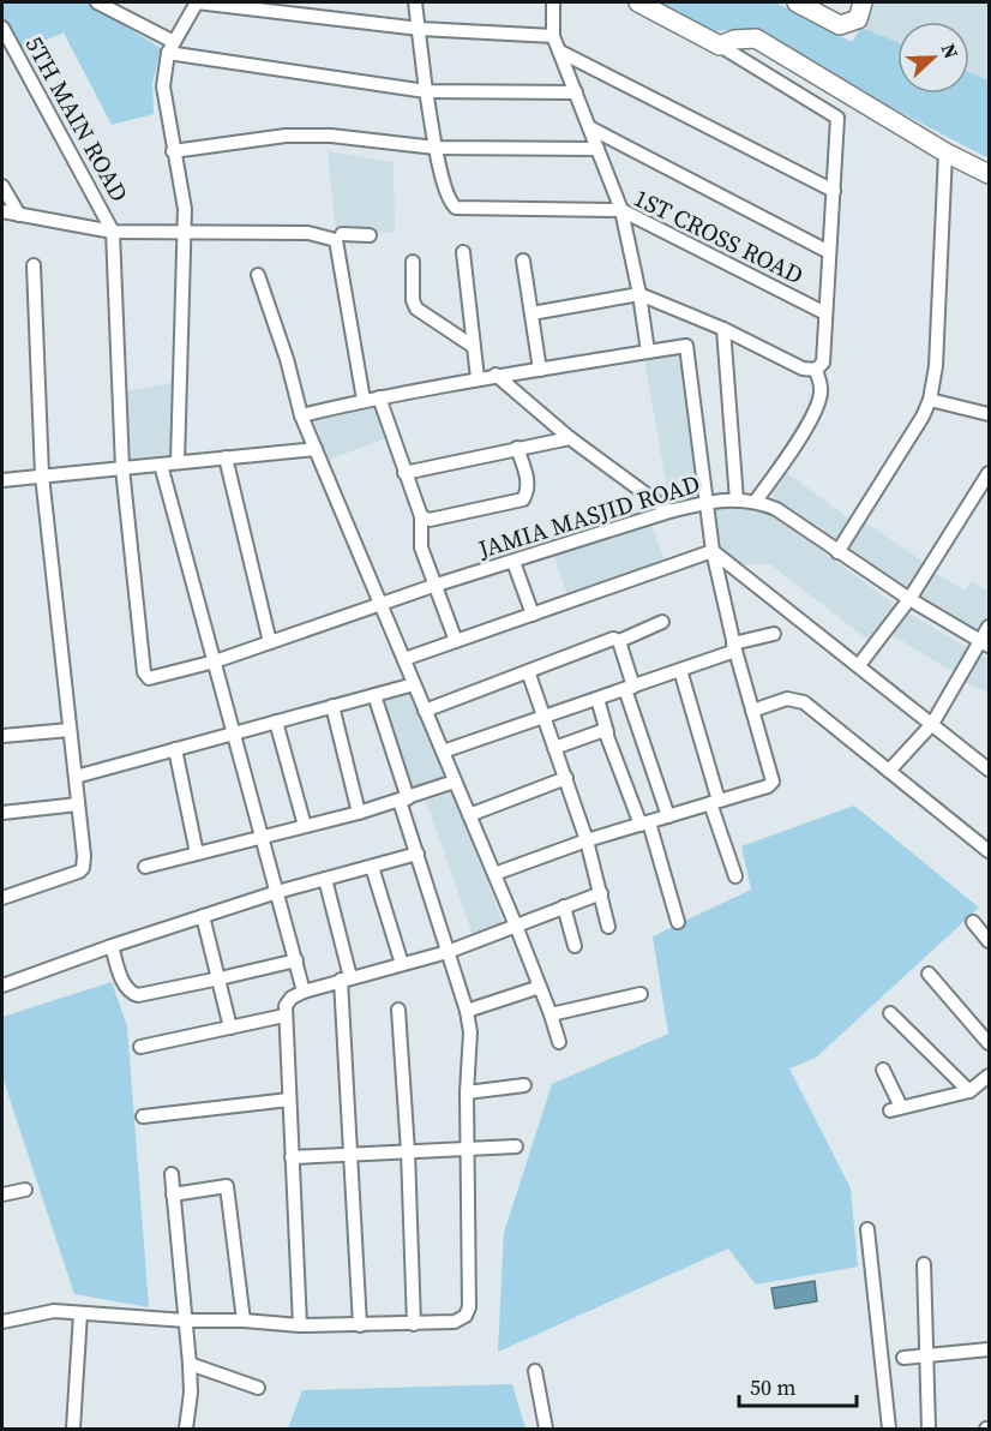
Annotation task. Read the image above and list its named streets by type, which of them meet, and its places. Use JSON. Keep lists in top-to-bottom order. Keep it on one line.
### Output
{"streets":{"street":["5TH MAIN ROAD","1ST CROSS ROAD","JAMIA MASJID ROAD"]},"scale_bar":"50 m","north":"right"}
